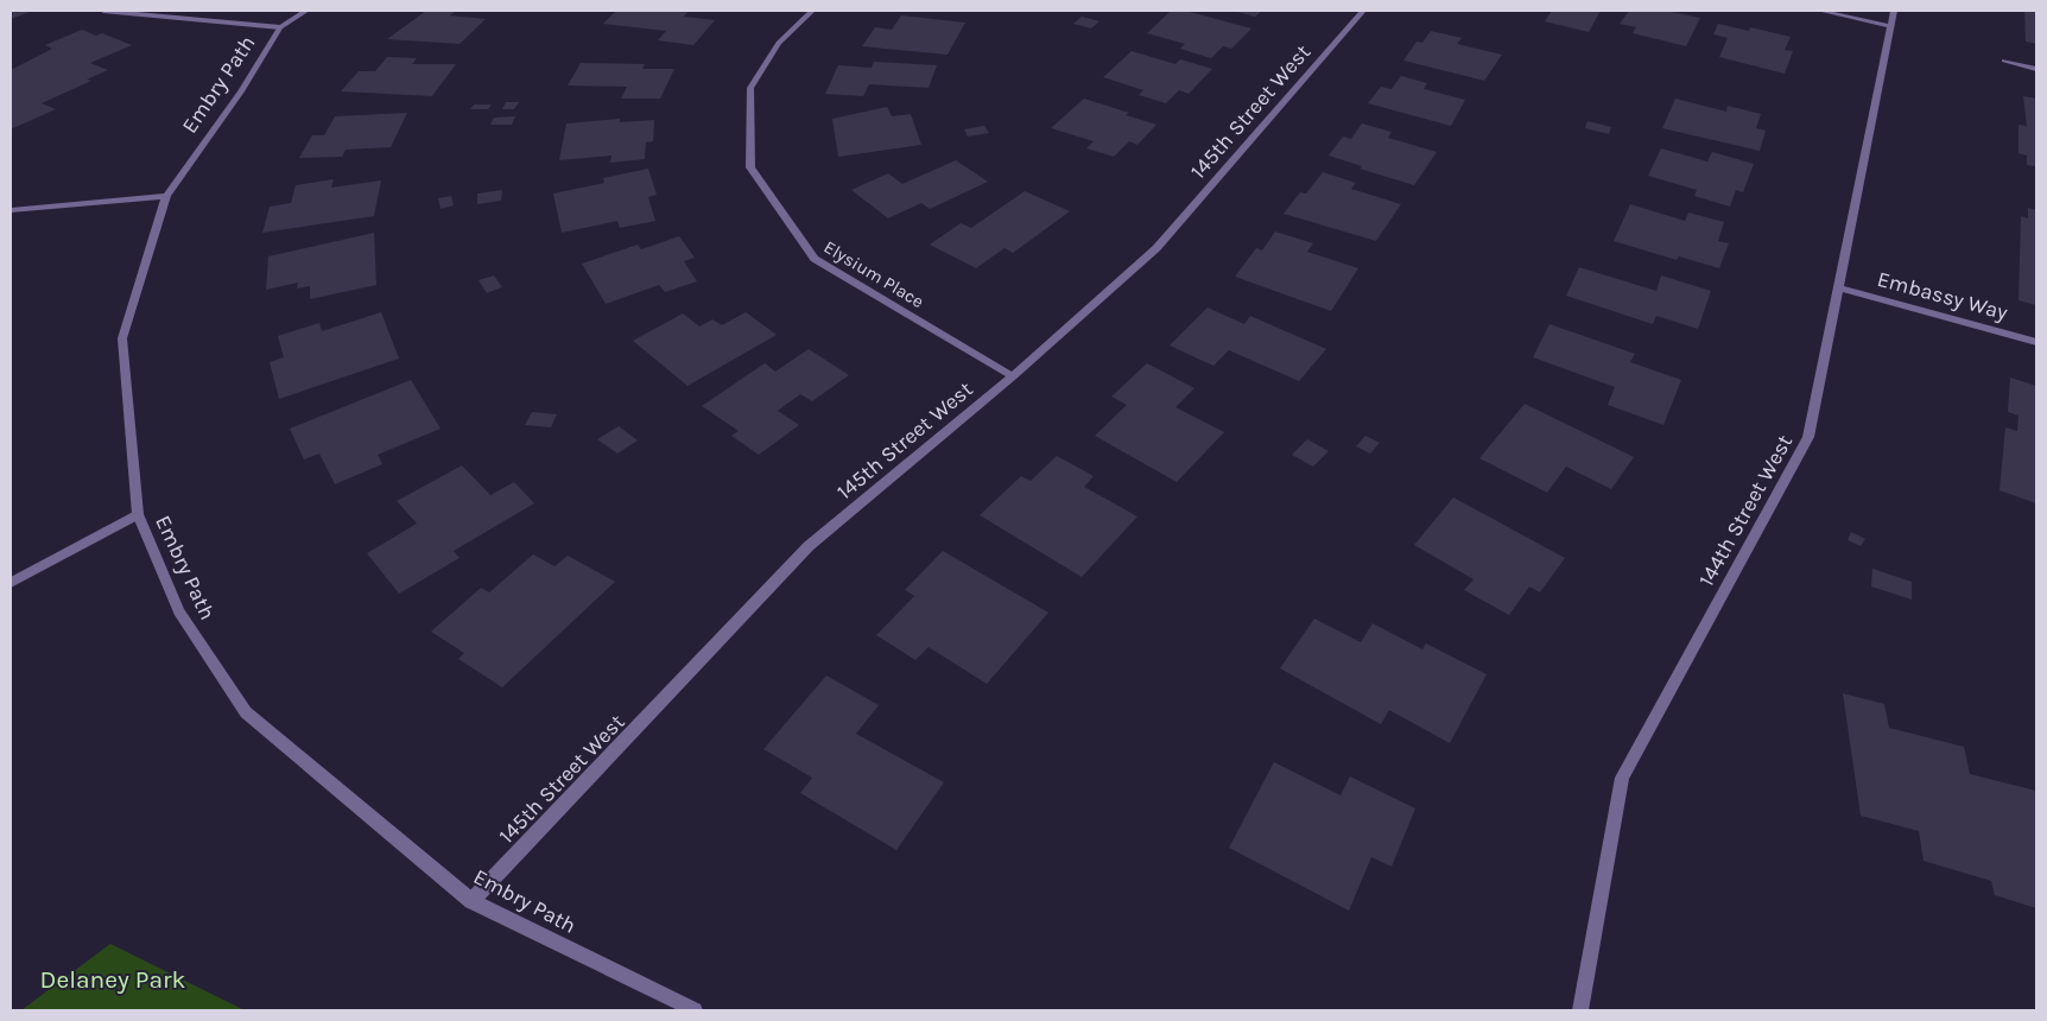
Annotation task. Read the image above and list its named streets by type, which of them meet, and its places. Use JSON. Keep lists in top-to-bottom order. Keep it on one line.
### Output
{"streets":{"street":["Embry Path","145th Street West","Elysium Place","Embassy Way","144th Street West"]},"crossings":[["Embry Path","145th Street West"],["145th Street West","Elysium Place"],["Embassy Way","144th Street West"]],"parks":["Delaney Park"]}
